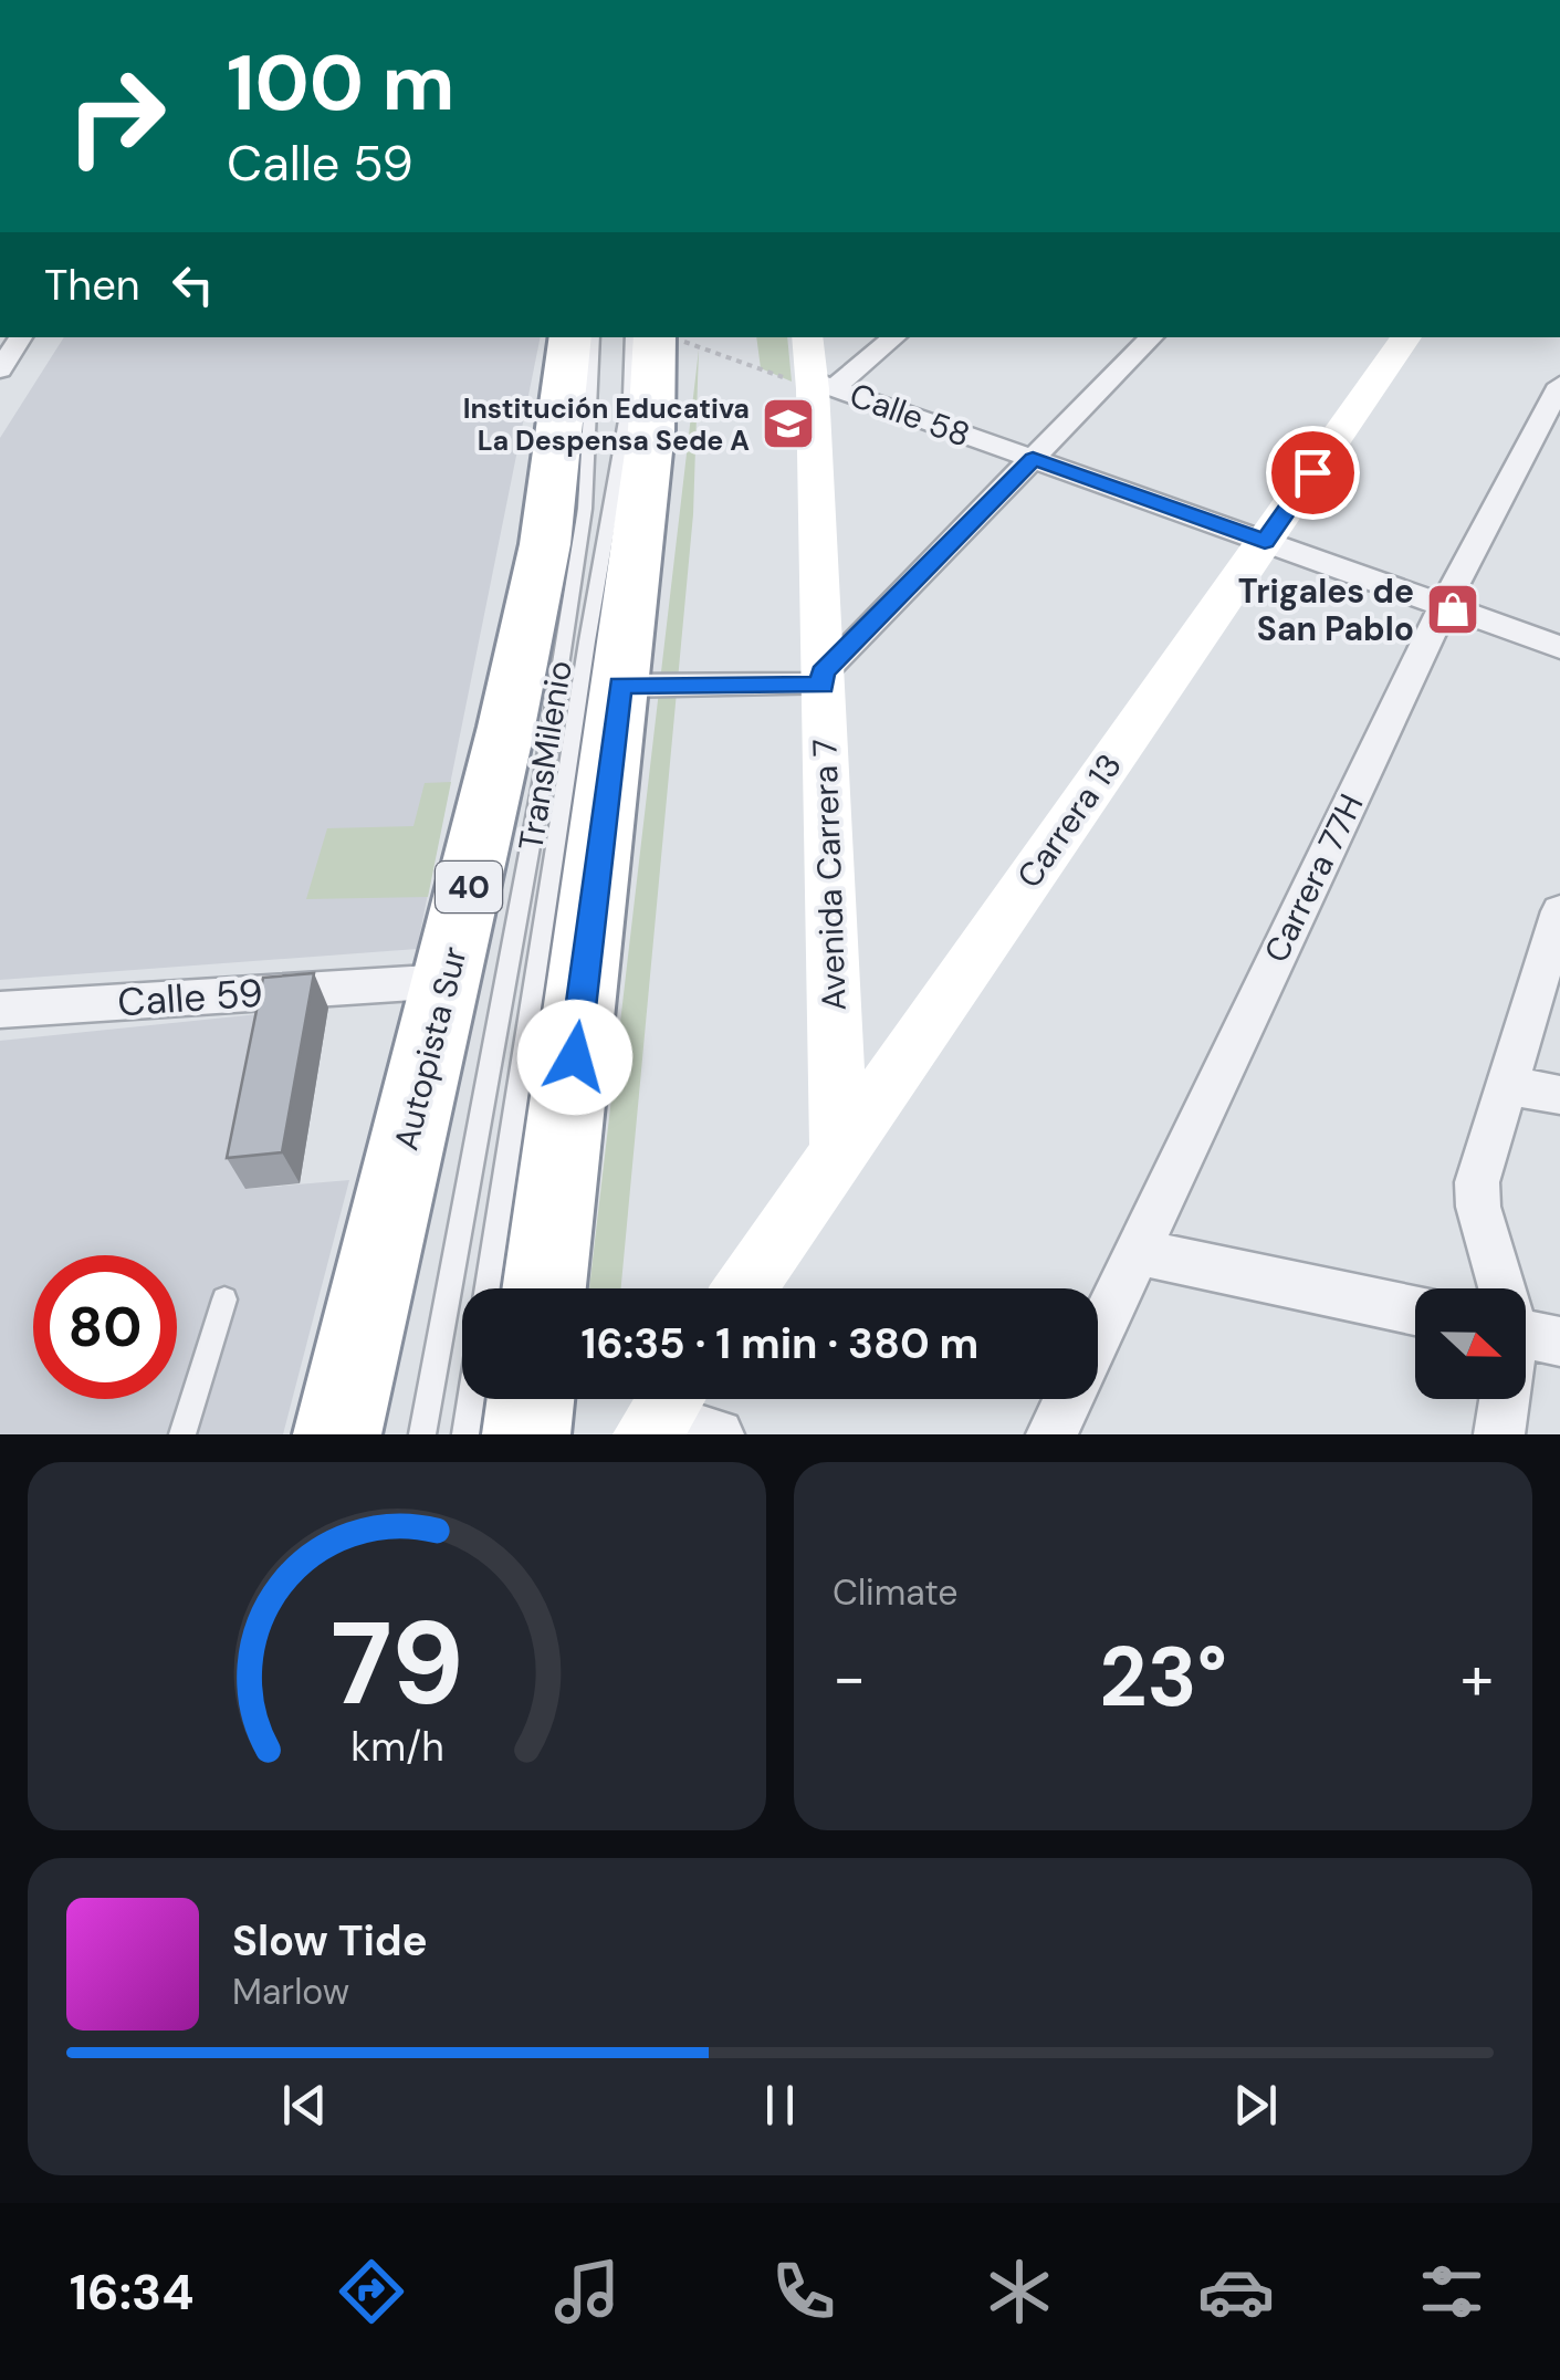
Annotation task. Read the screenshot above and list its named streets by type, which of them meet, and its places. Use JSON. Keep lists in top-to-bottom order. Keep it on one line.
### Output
{"streets":{"highway":["40","Autopista Sur"],"street":["Calle 58","Carrera 13","Avenida Carrera 7","Carrera 77H","Calle 59"],"lane":["TransMilenio"]},"crossings":[["Calle 58","Carrera 13"],["Calle 58","Avenida Carrera 7"],["Calle 58","Carrera 77H"],["Carrera 13","Avenida Carrera 7"],["Calle 59","Autopista Sur"]],"places":{"school or university":["Institución Educativa La Despensa Sede A"],"shop":["Trigales de San Pablo"]},"north":"right","page":{"turn":["100 m","Calle 59"],"then":"Then","limit":"80","trip":"16:35 · 1 min · 380 m","tile":"Climate","heat":["−","23°","+"],"song":["Slow Tide","Marlow"],"tabs":"16:34","gauge":["79","km/h"]}}
